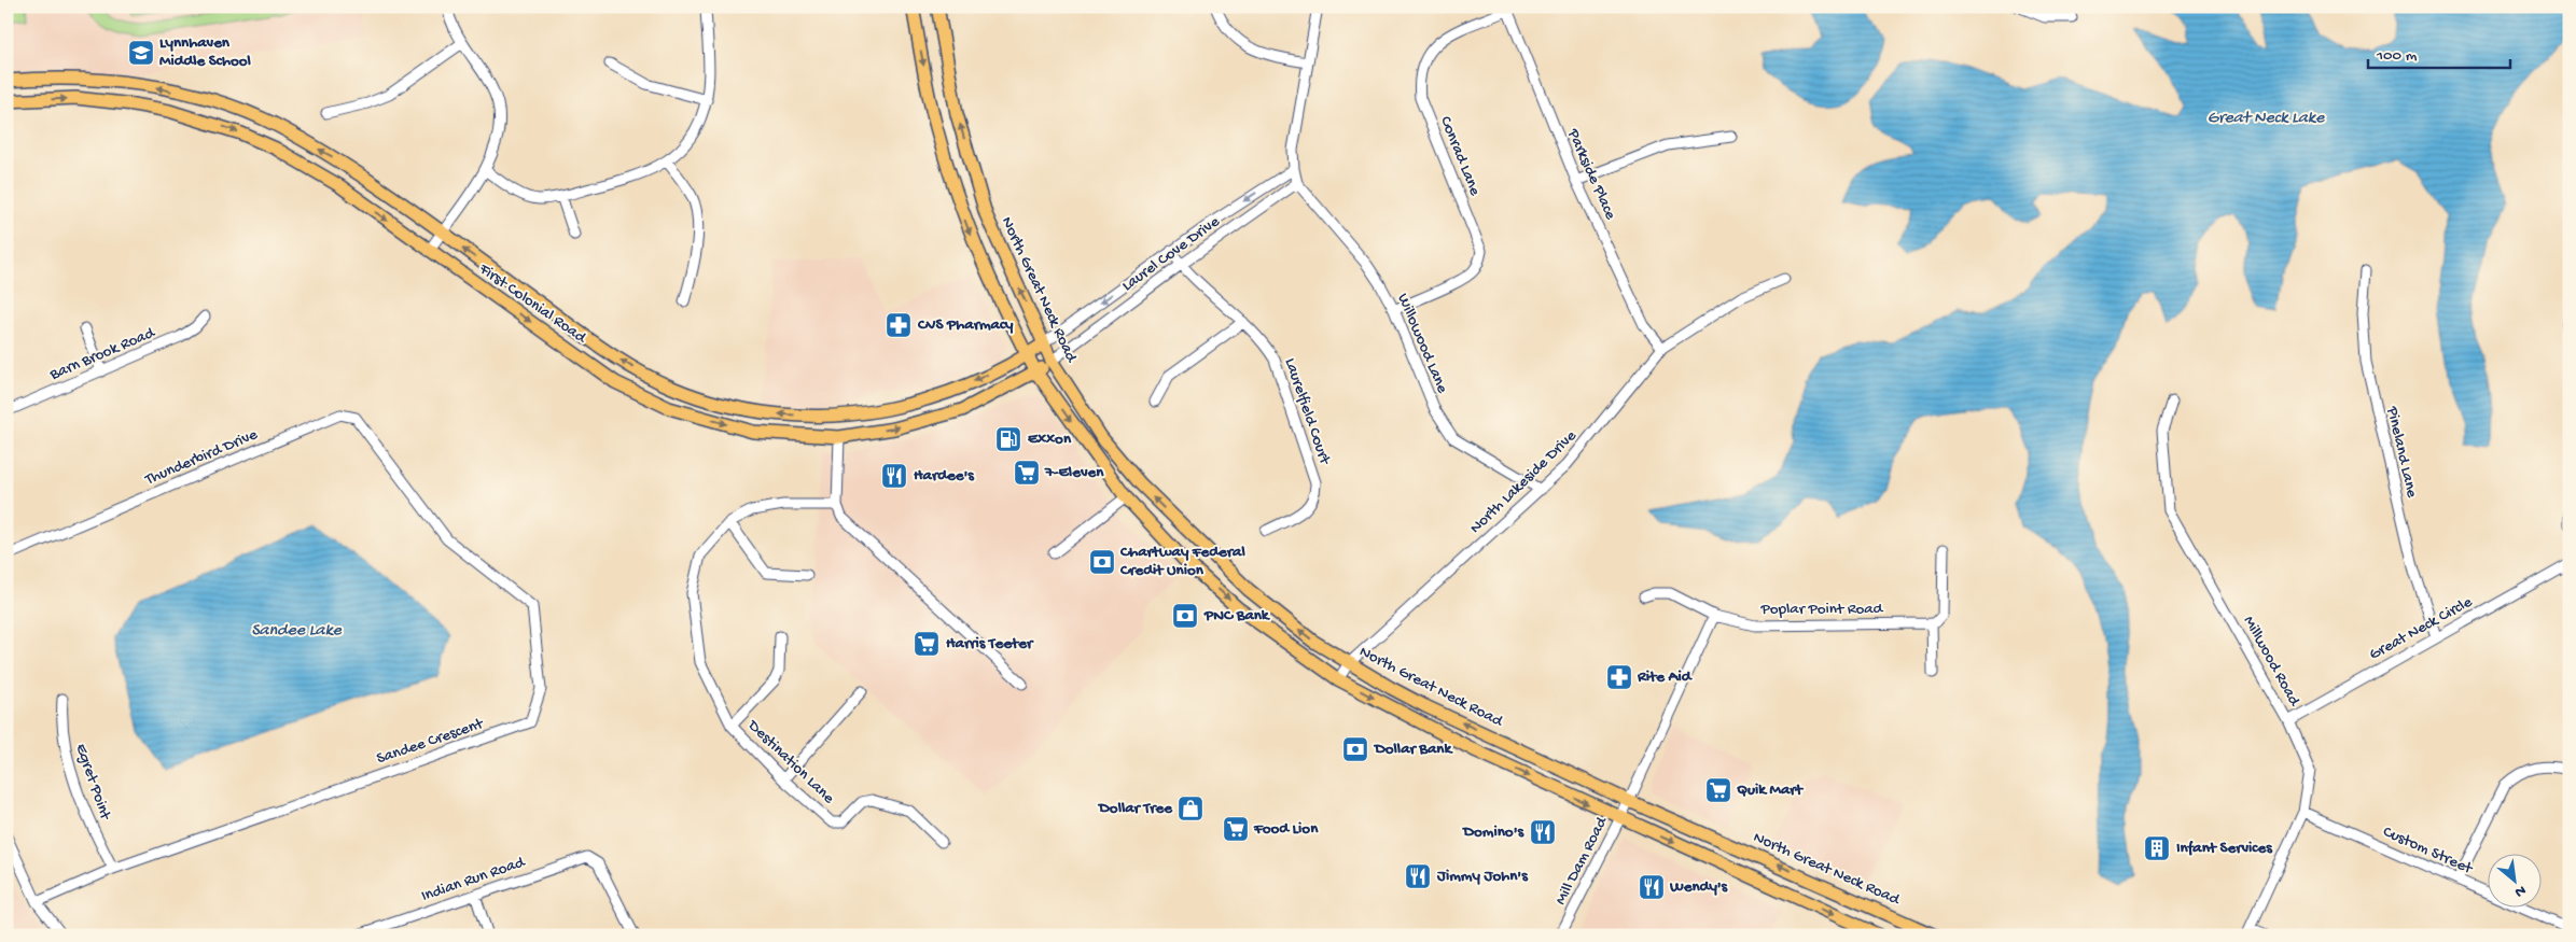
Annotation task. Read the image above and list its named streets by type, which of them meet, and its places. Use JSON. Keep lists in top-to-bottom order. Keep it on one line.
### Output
{"streets":{"main road":["North Great Neck Road","First Colonial Road"],"street":["Conrad Lane","Parkside Place","Laurel Cove Drive","Willowood Lane","Barn Brook Road","Laurelfield Court","Pineland Lane","Thunderbird Drive","North Lakeside Drive","Poplar Point Road","Great Neck Circle","Millwood Road","Sandee Crescent","Destination Lane","Egret Point","Custom Street","Mill Dam Road","Indian Run Road"]},"crossings":[["Conrad Lane","Parkside Place"],["Conrad Lane","Willowood Lane"],["Parkside Place","North Lakeside Drive"],["Laurel Cove Drive","North Great Neck Road"],["Laurel Cove Drive","First Colonial Road"],["Laurel Cove Drive","Willowood Lane"],["Laurel Cove Drive","Laurelfield Court"],["North Great Neck Road","First Colonial Road"],["North Great Neck Road","North Lakeside Drive"],["North Great Neck Road","Mill Dam Road"],["Willowood Lane","North Lakeside Drive"],["Pineland Lane","Great Neck Circle"],["Thunderbird Drive","Sandee Crescent"],["Great Neck Circle","Millwood Road"],["Millwood Road","Custom Street"],["Sandee Crescent","Egret Point"]],"water":["Great Neck Lake","Sandee Lake"],"places":{"school or university":["Lynnhaven Middle School"],"pharmacy":["CVS Pharmacy","Rite Aid"],"fuel station":["Exxon"],"supermarket":["7-Eleven","Harris Teeter","Quik Mart","Food Lion"],"restaurant":["Hardee's","Domino's","Jimmy John's","Wendy's"],"bank":["Chartway Federal Credit Union","PNC Bank","Dollar Bank"],"shop":["Dollar Tree"],"building":["Infant Services"]},"scale_bar":"100 m","north":"bottom right"}
